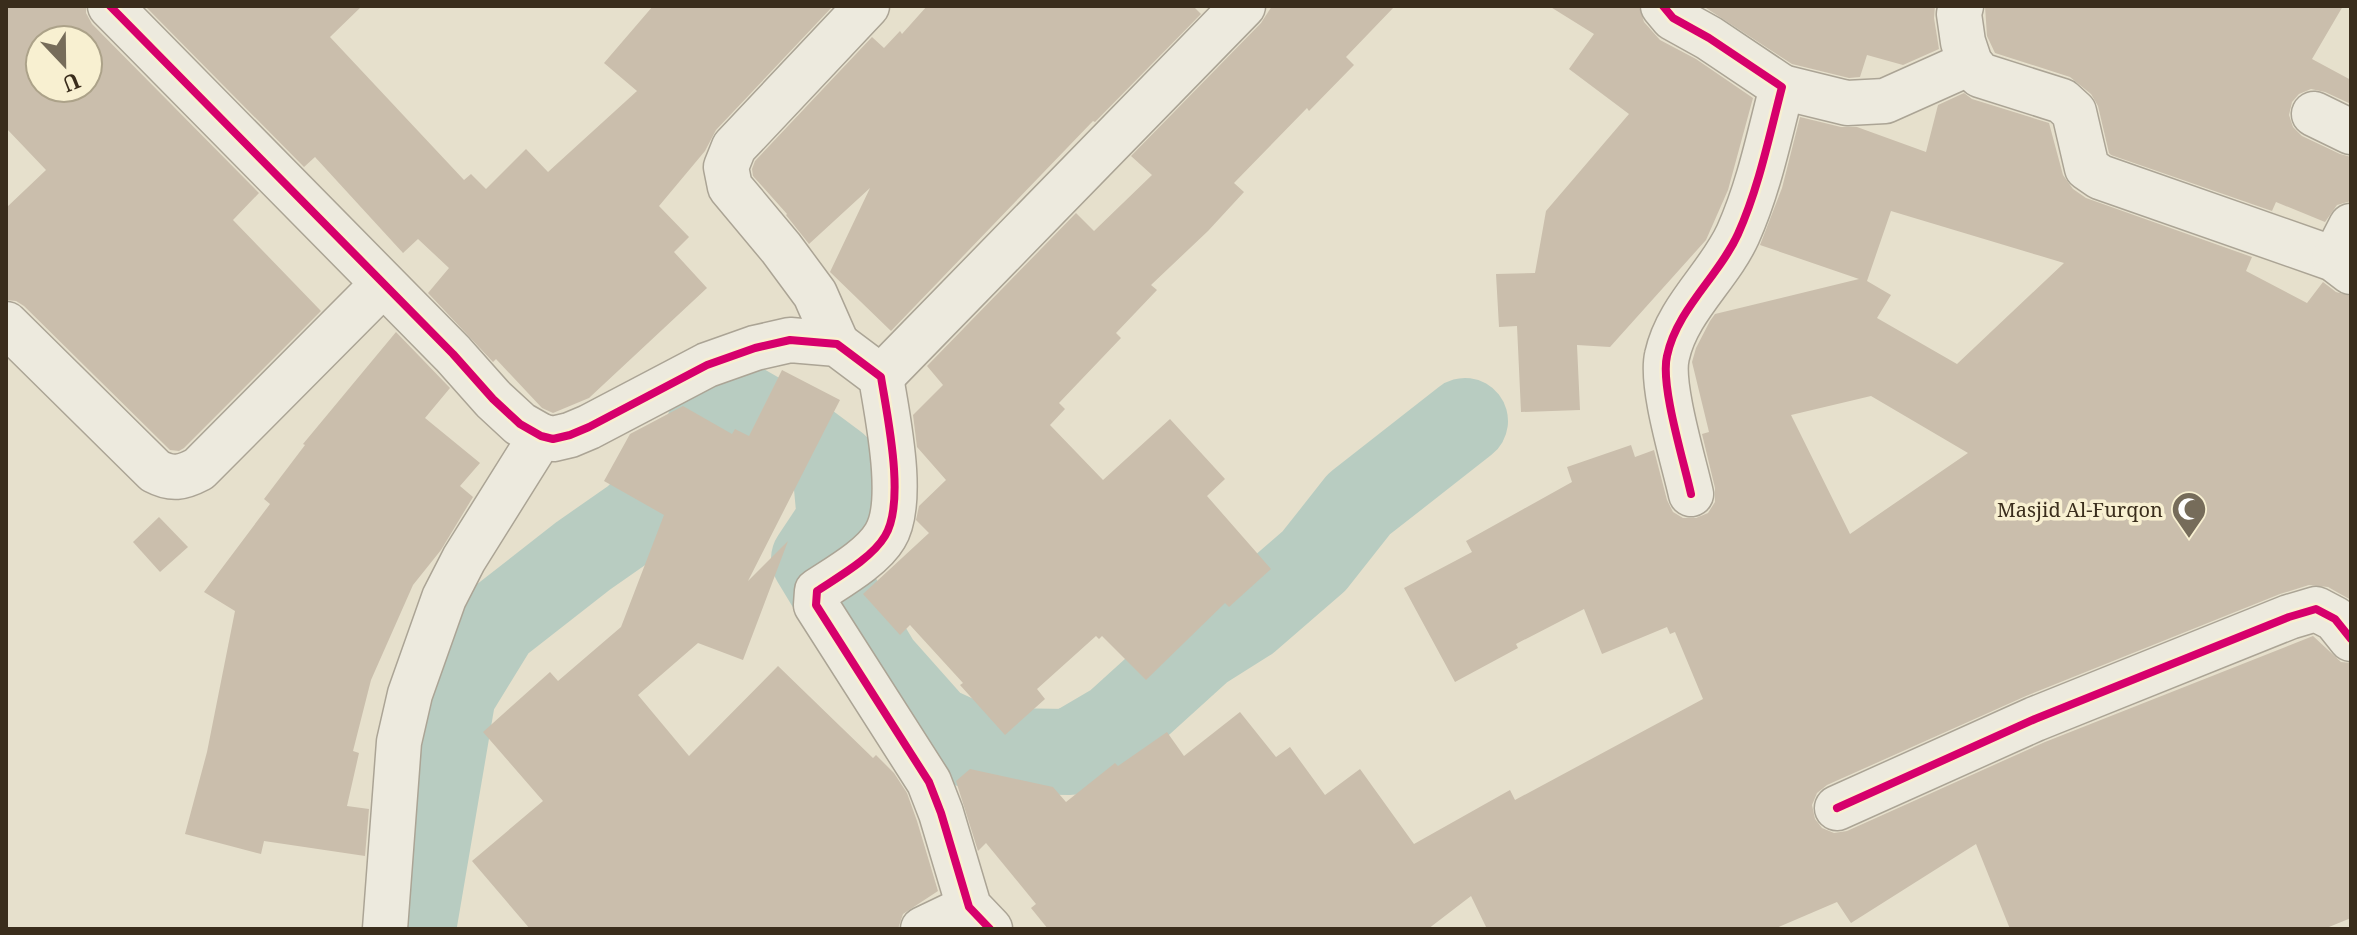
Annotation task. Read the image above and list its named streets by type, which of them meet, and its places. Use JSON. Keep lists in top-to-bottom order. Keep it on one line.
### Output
{"places":{"mosque":["Masjid Al-Furqon"]},"north":"bottom"}
